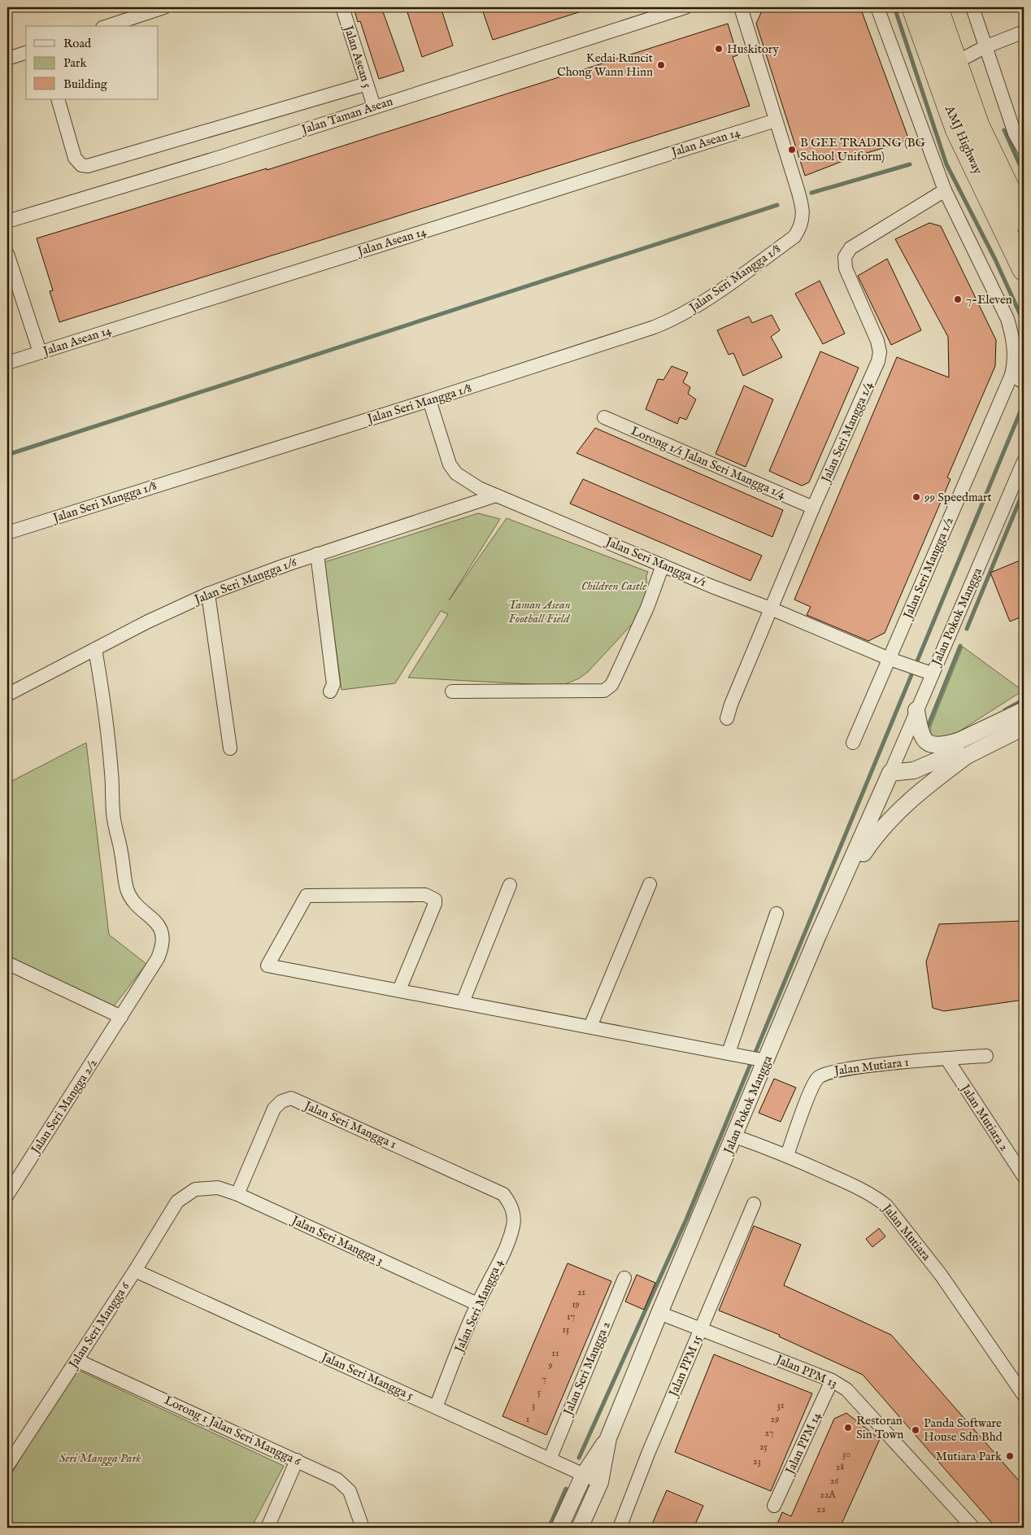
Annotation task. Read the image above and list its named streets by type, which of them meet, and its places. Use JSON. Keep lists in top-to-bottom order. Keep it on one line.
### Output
{"streets":{"highway":["AMJ Highway"],"street":["Jalan Asean 5","Jalan Taman Asean","Jalan Asean 14","Jalan Seri Mangga 1/8","Jalan Seri Mangga 1/4","Lorong 1/1 Jalan Seri Mangga 1/4","Jalan Seri Mangga 1/1","Jalan Seri Mangga 1/2","Jalan Seri Mangga 1/6","Jalan Pokok Mangga","Jalan Mutiara 1","Jalan Seri Mangga 2/2","Jalan Mutiara 2","Jalan Seri Mangga 1","Jalan Mutiara","Jalan Seri Mangga 3","Jalan Seri Mangga 4","Jalan Seri Mangga 6","Jalan PPM 15","Jalan Seri Mangga 2","Jalan PPM 13","Jalan Seri Mangga 5","Lorong 1 Jalan Seri Mangga 6","Jalan PPM 14"]},"crossings":[["Jalan Asean 5","Jalan Taman Asean"],["Jalan Asean 14","Jalan Seri Mangga 1/8"],["Jalan Seri Mangga 1/8","Jalan Seri Mangga 1/1"],["Jalan Seri Mangga 1/4","Lorong 1/1 Jalan Seri Mangga 1/4"],["Jalan Seri Mangga 1/4","Jalan Seri Mangga 1/1"],["Jalan Seri Mangga 1/4","Jalan Seri Mangga 1/2"],["Jalan Seri Mangga 1/1","Jalan Seri Mangga 1/2"],["Jalan Seri Mangga 1/1","Jalan Seri Mangga 1/6"],["Jalan Seri Mangga 1/1","Jalan Pokok Mangga"],["Jalan Seri Mangga 1/6","Jalan Seri Mangga 2/2"],["Jalan Pokok Mangga","Jalan Mutiara"],["Jalan Pokok Mangga","Jalan PPM 13"],["Jalan Pokok Mangga","Jalan Seri Mangga 5"],["Jalan Mutiara 1","Jalan Mutiara 2"],["Jalan Mutiara 1","Jalan Mutiara"],["Jalan Seri Mangga 1","Jalan Seri Mangga 3"],["Jalan Seri Mangga 1","Jalan Seri Mangga 4"],["Jalan Seri Mangga 3","Jalan Seri Mangga 4"],["Jalan Seri Mangga 3","Jalan Seri Mangga 6"],["Jalan Seri Mangga 4","Jalan Seri Mangga 5"],["Jalan Seri Mangga 6","Jalan Seri Mangga 5"],["Jalan Seri Mangga 6","Lorong 1 Jalan Seri Mangga 6"],["Jalan PPM 15","Jalan PPM 13"],["Jalan Seri Mangga 2","Jalan Seri Mangga 5"],["Jalan PPM 13","Jalan PPM 14"]],"parks":["Children Castle","Taman Asean Football Field","Seri Mangga Park"],"places":["Huskitory","Kedai Runcit Chong Wann Hinn","B GEE TRADING (BG School Uniform)","7-Eleven","99 Speedmart","Restoran Sin Town","Panda Software House Sdn Bhd","Mutiara Park"],"house_numbers":["21","19","17","15","11","9","7","5","3","31","1","29","27","25","30","23","28","26","22A","22"],"legend":["Road","Park","Building"]}
